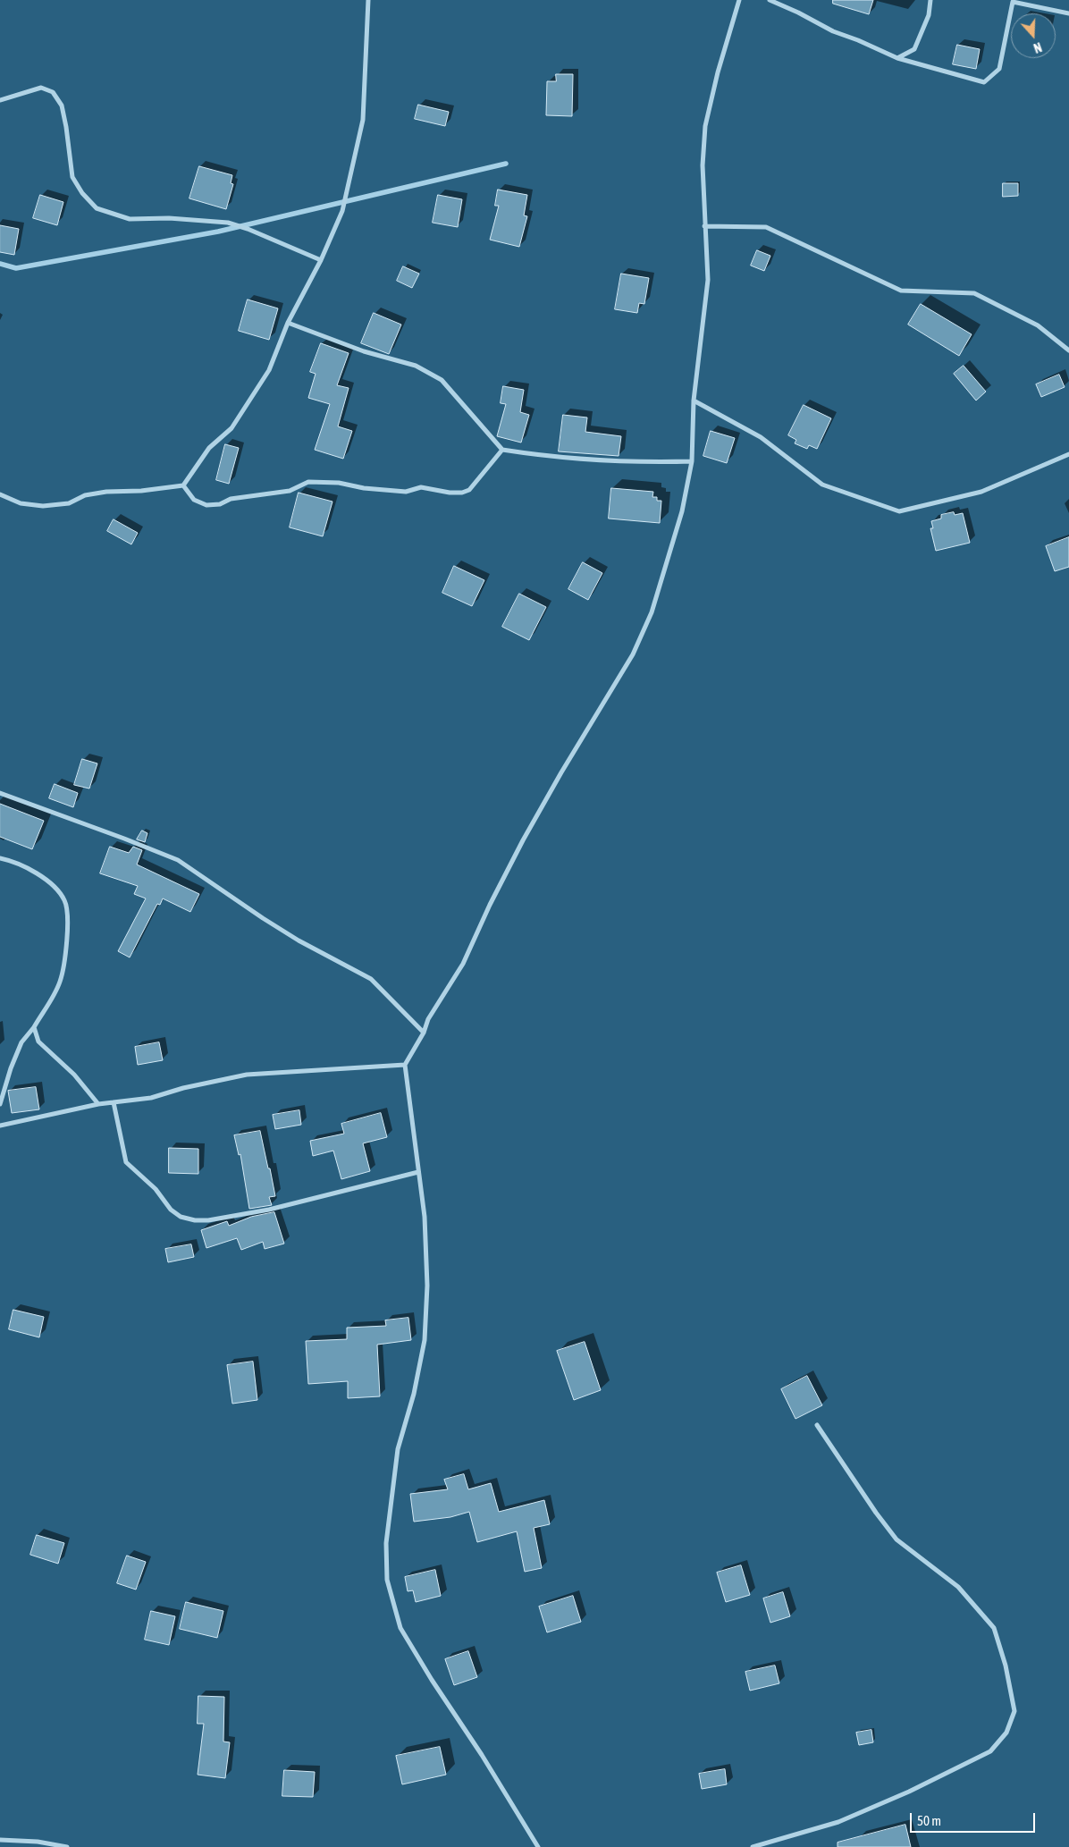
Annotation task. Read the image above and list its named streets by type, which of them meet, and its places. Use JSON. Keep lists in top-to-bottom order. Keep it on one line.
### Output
{"scale_bar":"50 m","north":"bottom"}
